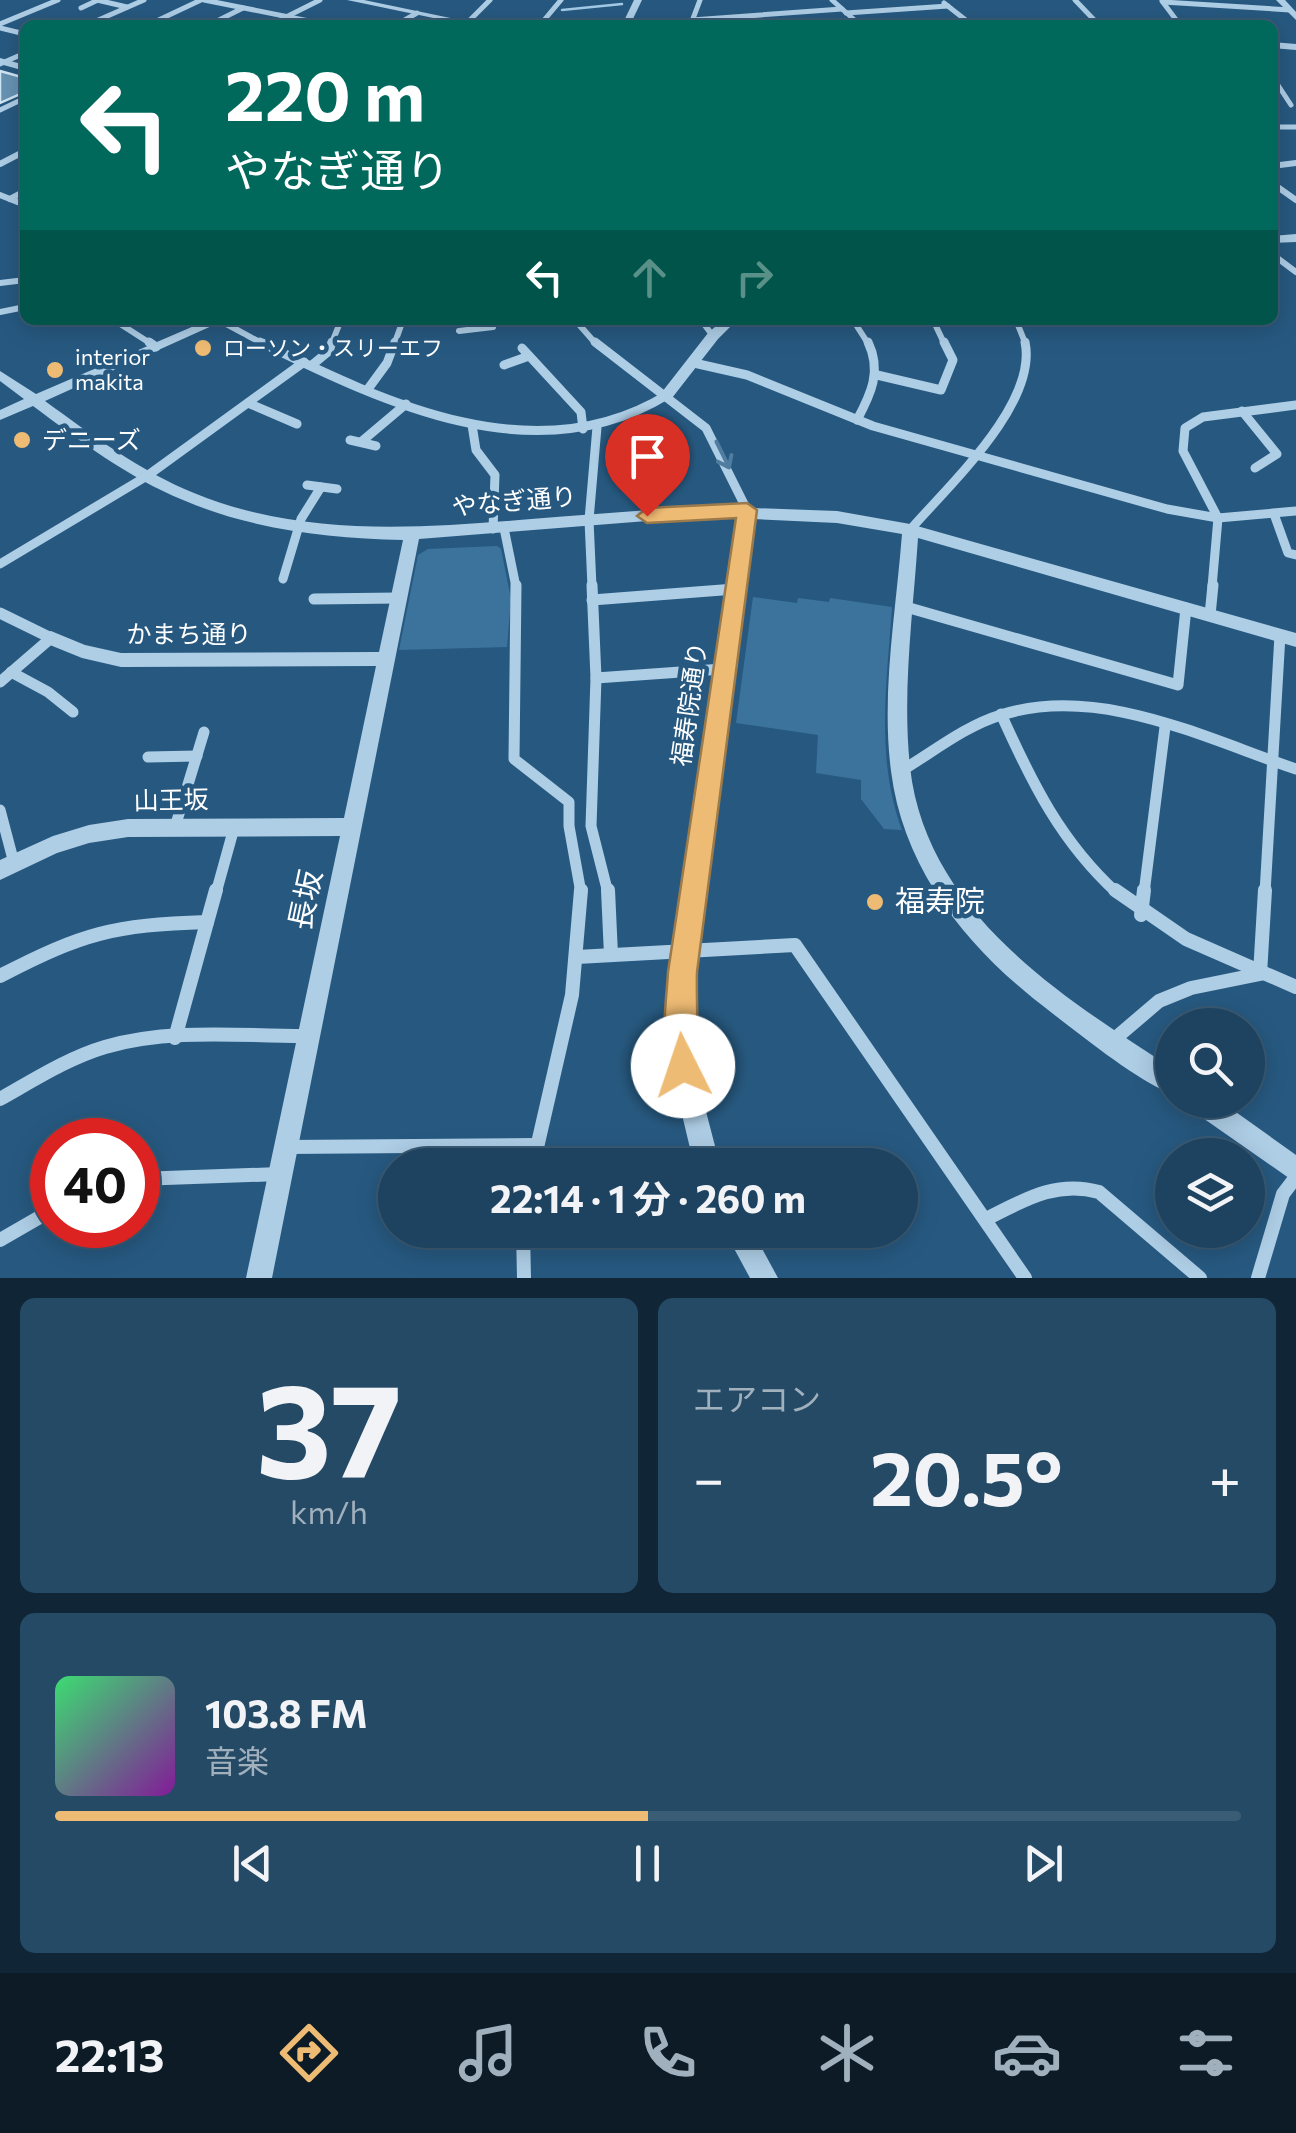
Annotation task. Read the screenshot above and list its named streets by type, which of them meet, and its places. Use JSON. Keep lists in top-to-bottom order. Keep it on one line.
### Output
{"streets":{"street":["やなぎ通り","かまち通り","福寿院通り","山王坂","長坂"]},"crossings":[["やなぎ通り","福寿院通り"],["やなぎ通り","長坂"],["かまち通り","長坂"],["山王坂","長坂"]],"places":["ローソン・スリーエフ","interior makita","デニーズ","福寿院"],"page":{"turn":["220 m","やなぎ通り"],"limit":"40","trip":"22:14 · 1 分 · 260 m","tile":[["37","km/h"],"エアコン"],"heat":["−","20.5°","+"],"song":["103.8 FM","音楽"],"tabs":"22:13"}}
